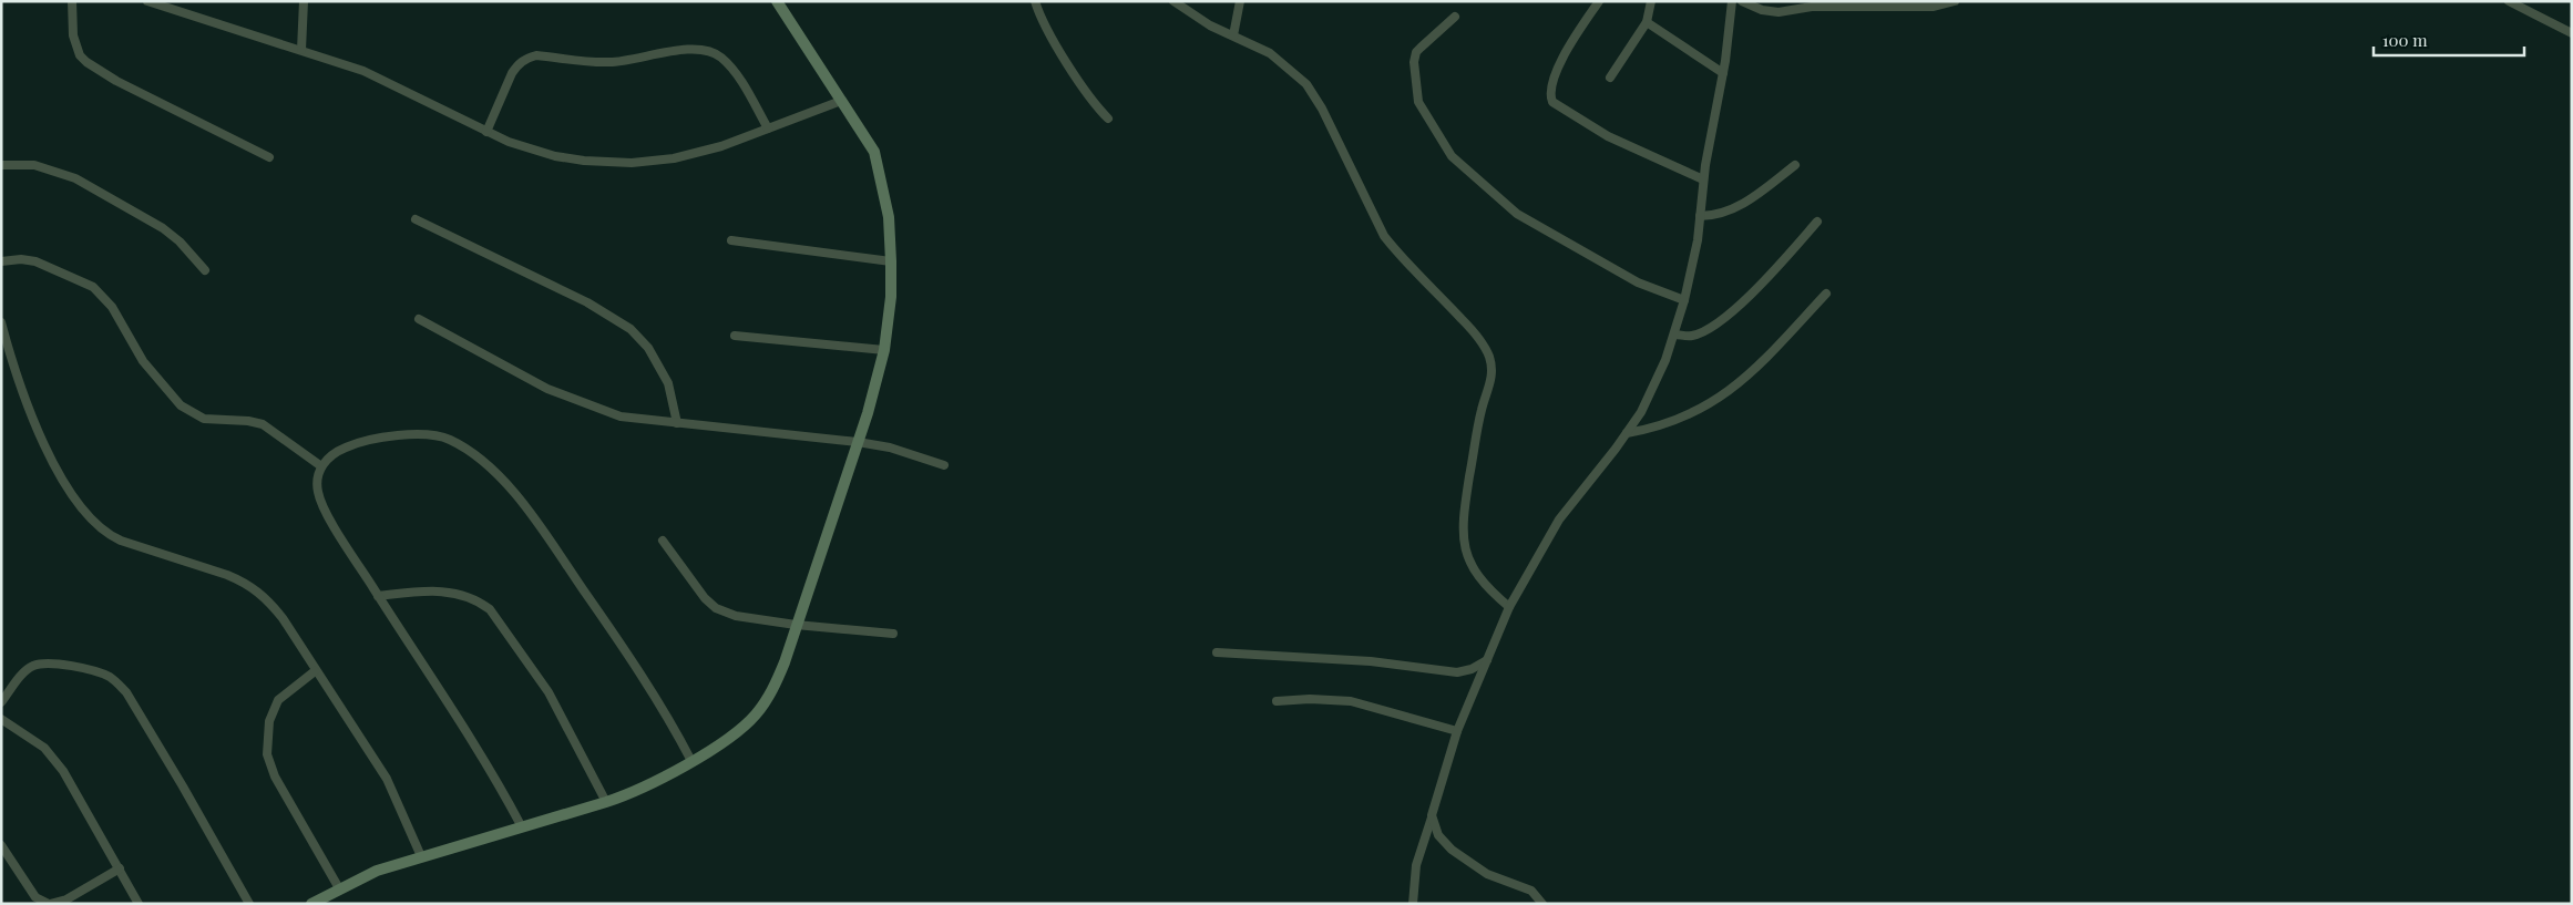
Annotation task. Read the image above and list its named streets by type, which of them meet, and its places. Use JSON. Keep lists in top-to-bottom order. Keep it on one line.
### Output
{"scale_bar":"100 m"}
